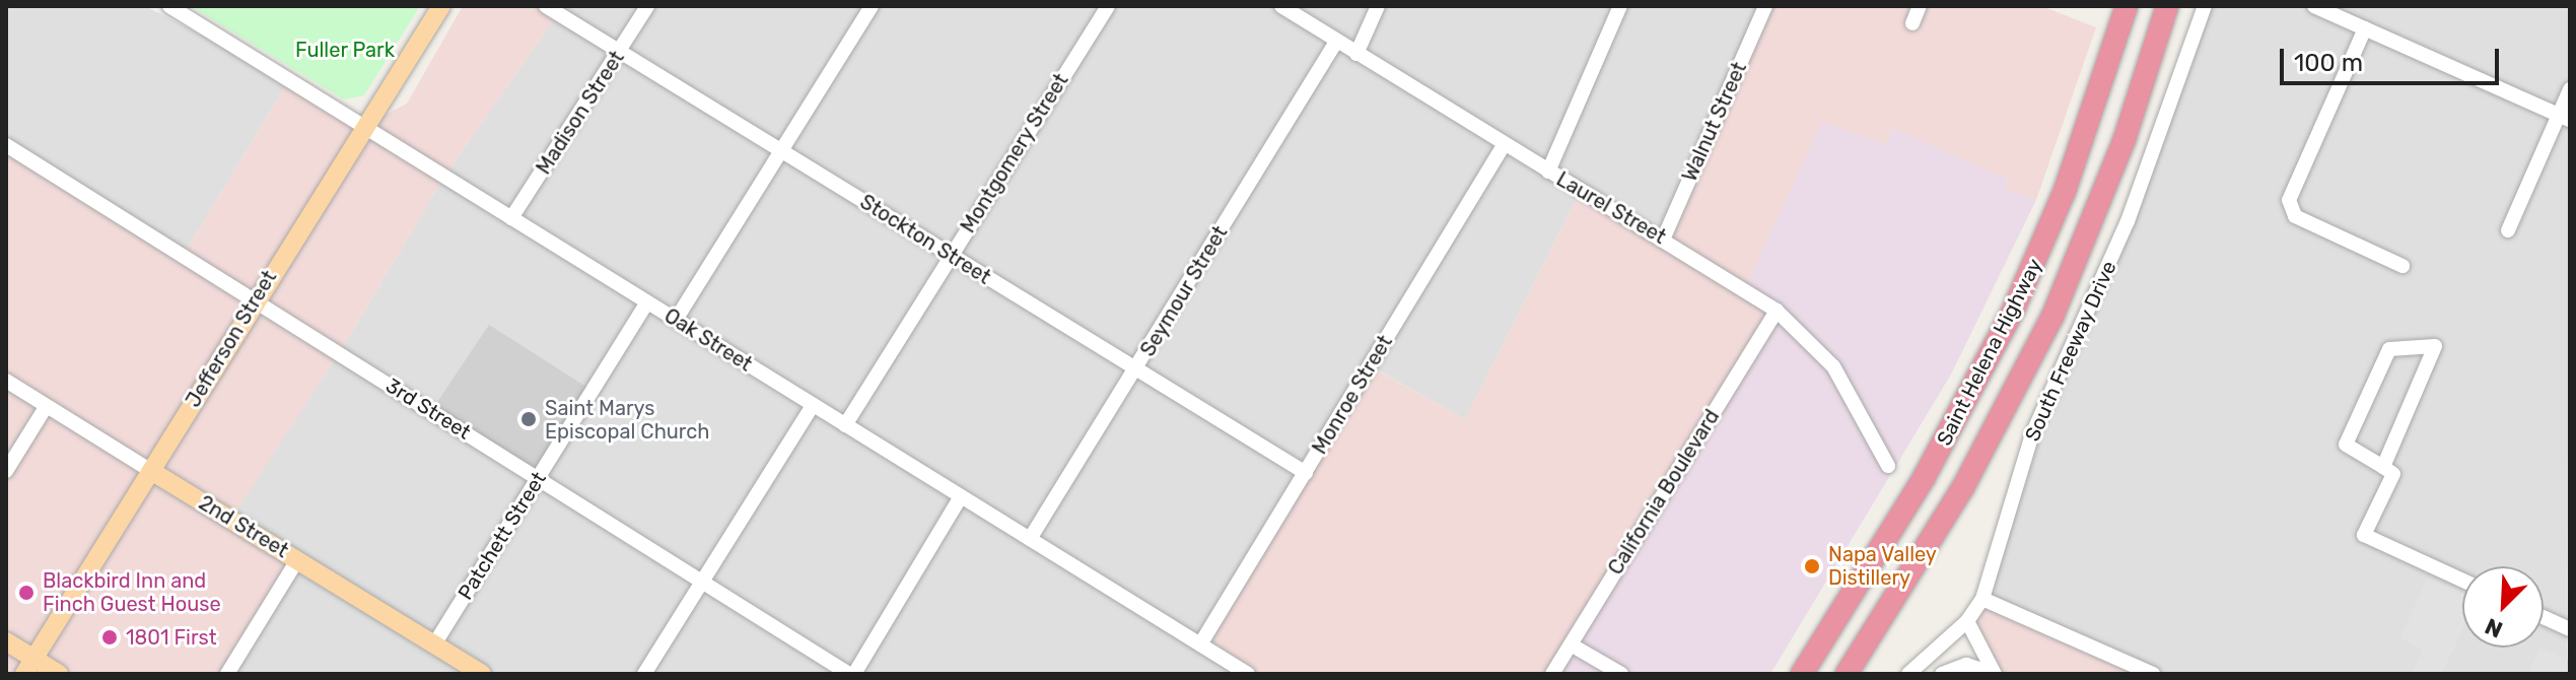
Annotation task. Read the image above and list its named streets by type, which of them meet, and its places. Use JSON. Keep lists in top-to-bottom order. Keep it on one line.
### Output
{"streets":{"highway":["Saint Helena Highway"],"main road":["Jefferson Street","2nd Street"],"street":["Madison Street","Walnut Street","Montgomery Street","Laurel Street","Stockton Street","Seymour Street","Oak Street","South Freeway Drive","Monroe Street","3rd Street","California Boulevard","Patchett Street"]},"crossings":[["Madison Street","Stockton Street"],["Madison Street","Oak Street"],["Walnut Street","Laurel Street"],["Montgomery Street","Stockton Street"],["Montgomery Street","Oak Street"],["Laurel Street","Seymour Street"],["Laurel Street","Monroe Street"],["Laurel Street","California Boulevard"],["Stockton Street","Seymour Street"],["Stockton Street","Monroe Street"],["Seymour Street","Oak Street"],["Jefferson Street","Oak Street"],["Jefferson Street","3rd Street"],["Jefferson Street","2nd Street"],["Oak Street","Monroe Street"],["Oak Street","Patchett Street"],["3rd Street","Patchett Street"],["2nd Street","Patchett Street"]],"parks":["Fuller Park"],"places":["Saint Marys Episcopal Church","Napa Valley Distillery","Blackbird Inn and Finch Guest House","1801 First"],"scale_bar":"100 m","north":"bottom left"}
